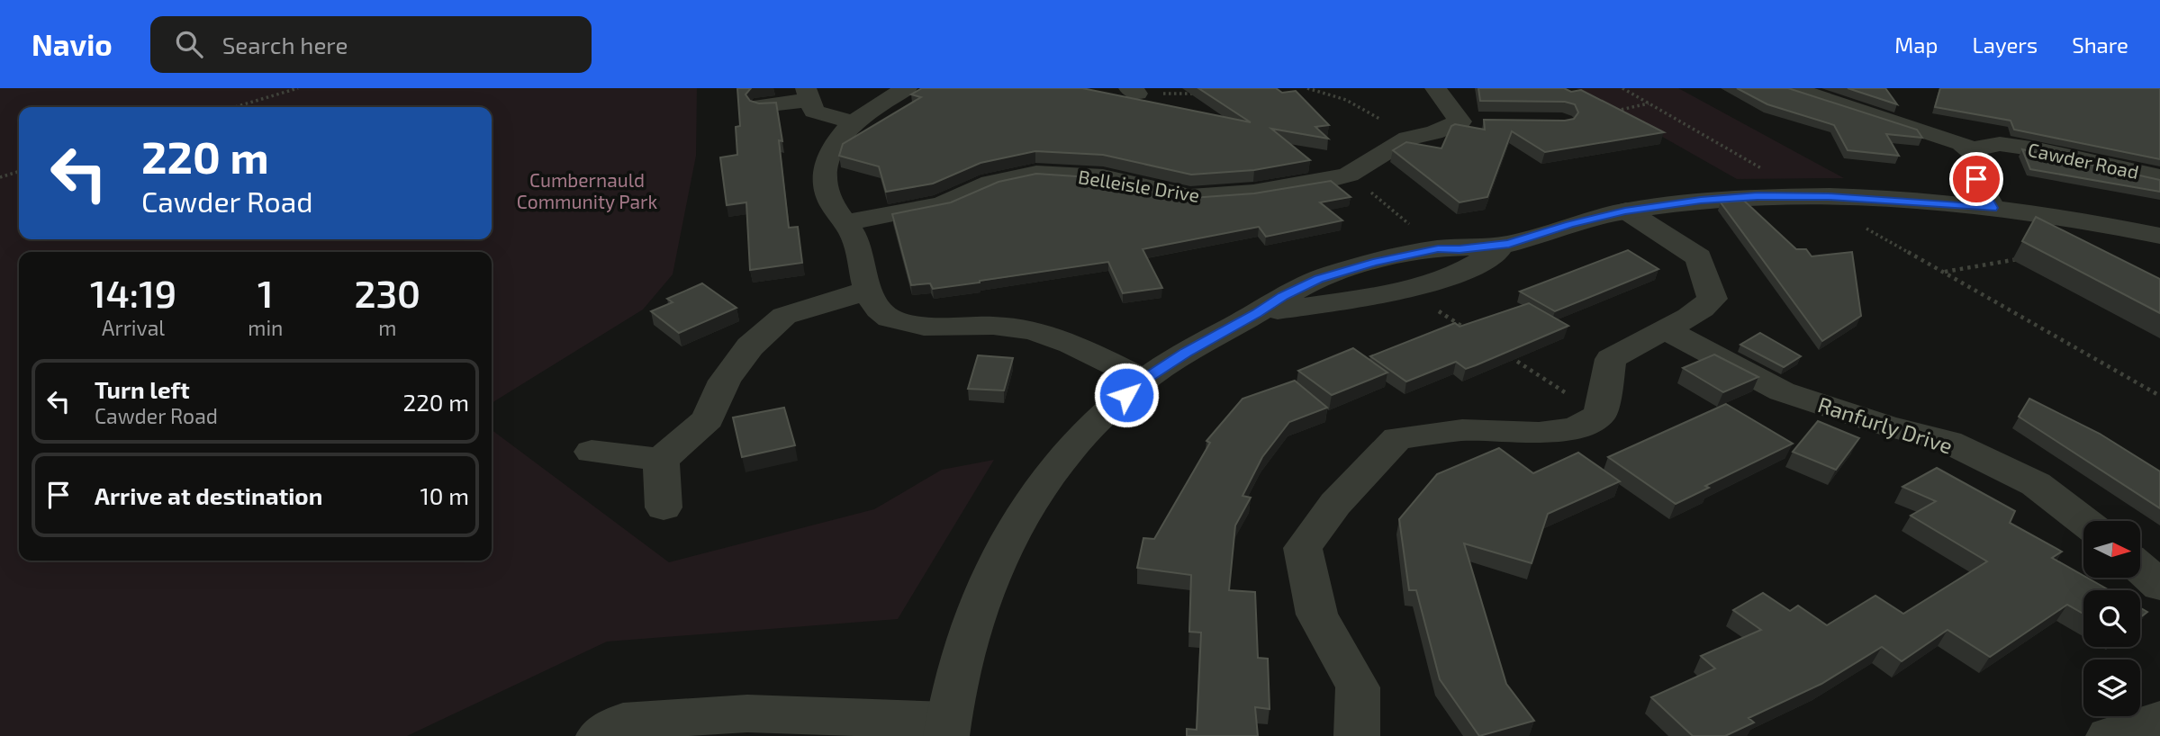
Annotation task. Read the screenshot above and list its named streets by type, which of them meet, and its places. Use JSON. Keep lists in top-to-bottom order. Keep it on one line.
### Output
{"streets":{"street":["Cawder Road","Belleisle Drive","Ranfurly Drive"]},"parks":["Cumbernauld Community Park"],"north":"right","page":{"header":"Navio","search":"Search here","nav":["Map","Layers","Share"],"turn":["220 m","Cawder Road"],"eta":["14:19","Arrival","1","min","230","m"],"list":[{"name":"Turn left","note":"Cawder Road","value":"220 m"},{"name":"Arrive at destination","value":"10 m"}]}}
